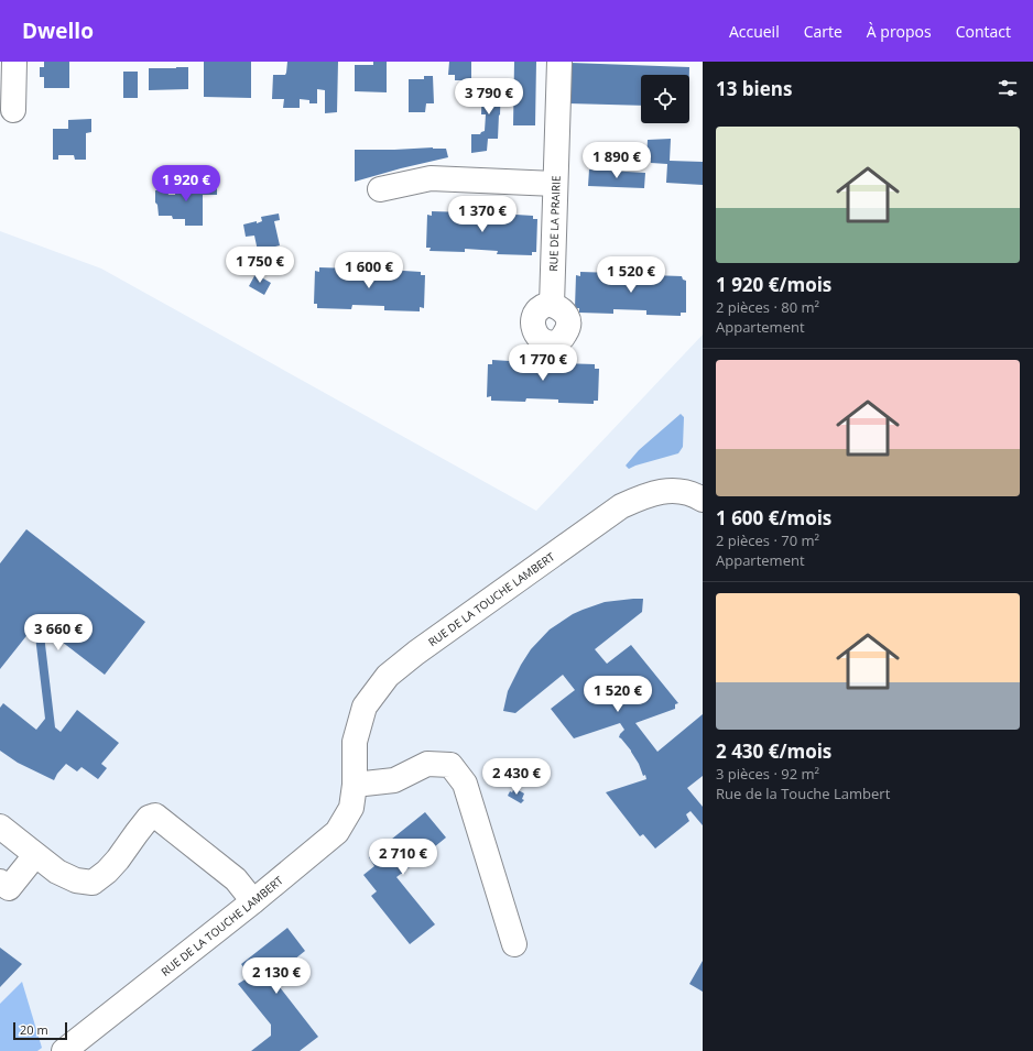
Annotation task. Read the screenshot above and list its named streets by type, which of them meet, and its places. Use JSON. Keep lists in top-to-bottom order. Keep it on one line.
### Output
{"streets":{"street":["RUE DE LA PRAIRIE","RUE DE LA TOUCHE LAMBERT"]},"scale_bar":"20 m","page":{"header":"Dwello","nav":["Accueil","Carte","À propos","Contact"],"heading":"13 biens","price":["3 790 €","1 890 €","1 920 €","1 370 €","1 750 €","1 600 €","1 520 €","1 770 €","3 660 €","1 520 €","2 430 €","2 710 €","2 130 €"],"list":[{"name":"1 920 €/mois","note":"2 pièces · 80 m² · Appartement"},{"name":"1 600 €/mois","note":"2 pièces · 70 m² · Appartement"},{"name":"2 430 €/mois","note":"3 pièces · 92 m² · Rue de la Touche Lambert"}],"scale":"20 m"}}
